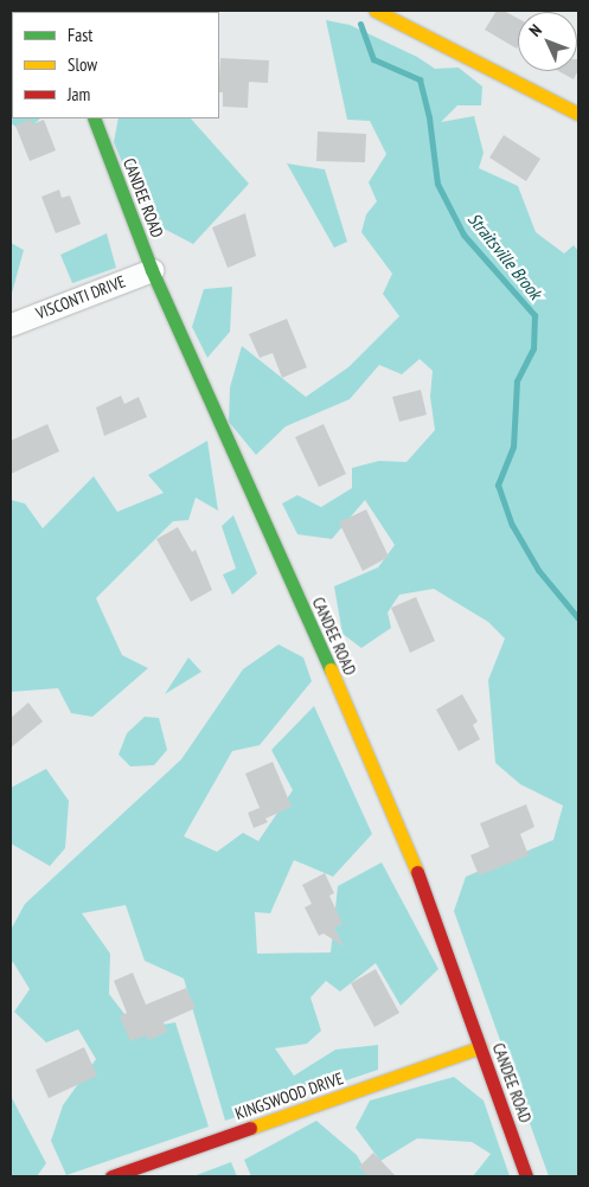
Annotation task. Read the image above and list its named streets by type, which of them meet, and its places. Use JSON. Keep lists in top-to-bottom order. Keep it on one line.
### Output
{"streets":{"street":["CANDEE ROAD","VISCONTI DRIVE","KINGSWOOD DRIVE"]},"crossings":[["CANDEE ROAD","VISCONTI DRIVE"],["CANDEE ROAD","KINGSWOOD DRIVE"]],"water":["Straitsville Brook"],"legend":["Fast","Slow","Jam"],"north":"top left"}
